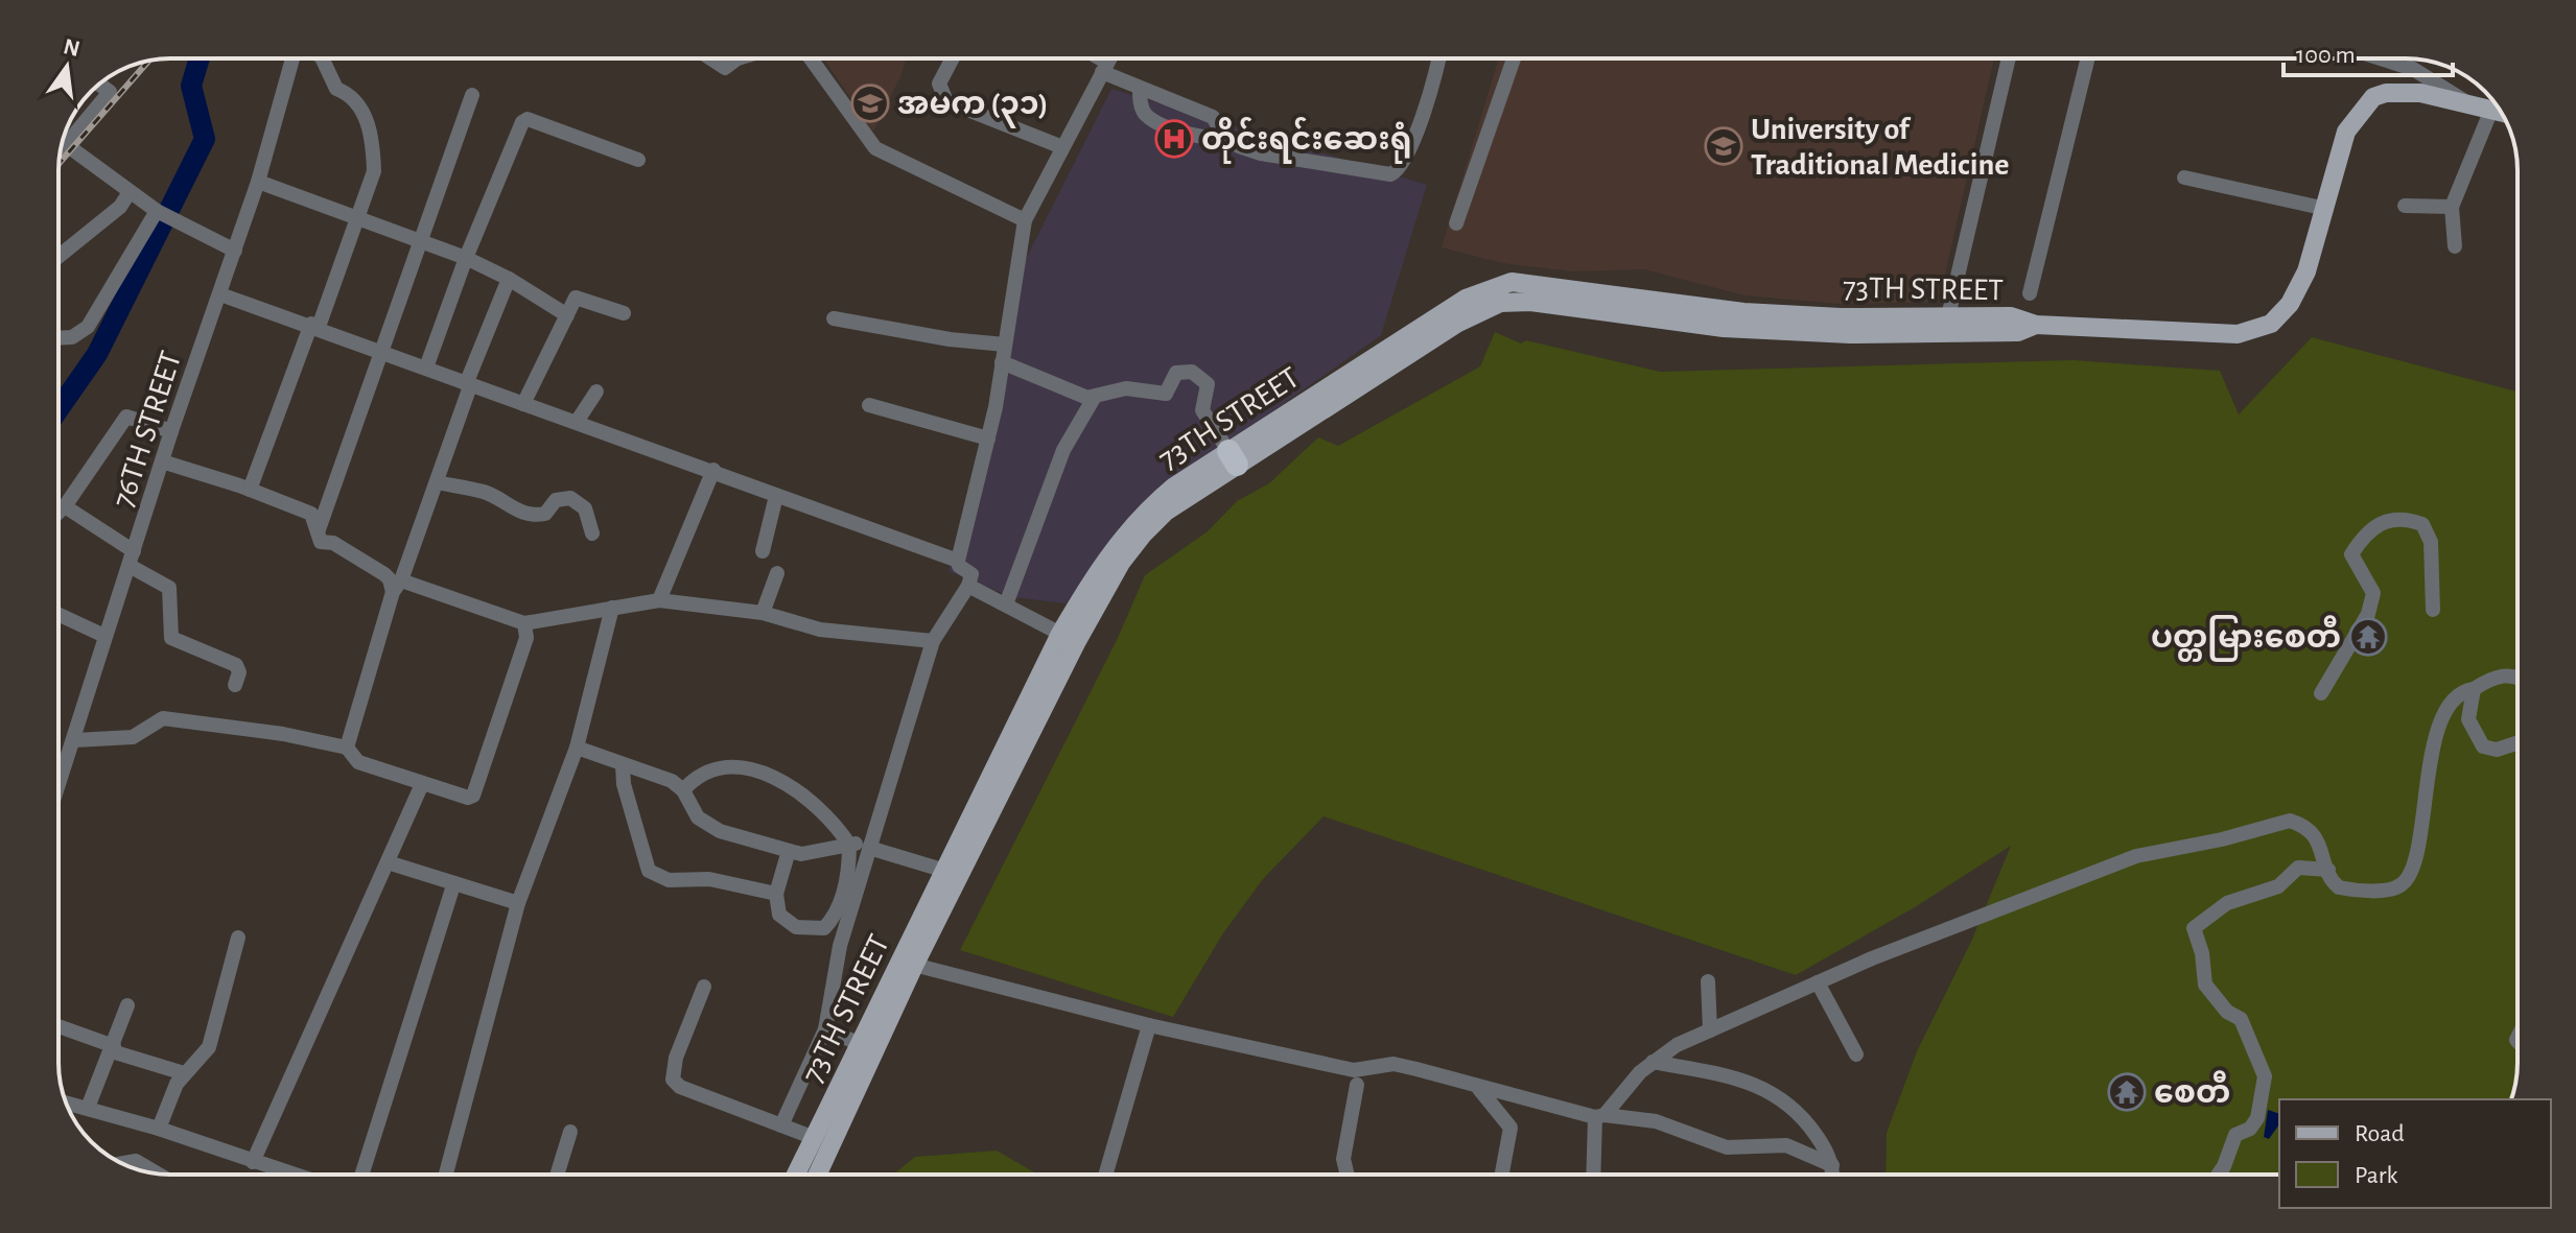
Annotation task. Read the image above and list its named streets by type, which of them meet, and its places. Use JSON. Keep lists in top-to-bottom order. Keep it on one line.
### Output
{"streets":{"main road":["73TH STREET"],"street":["76TH STREET"]},"places":{"school or university":["အမက (၃၁)","University of Traditional Medicine"],"hospital":["တိုင်းရင်းဆေးရုံ"],"temple":["ပတ္တမြားစေတီ","စေတီ"]},"legend":["Road","Park"],"scale_bar":"100 m","north":"top"}
